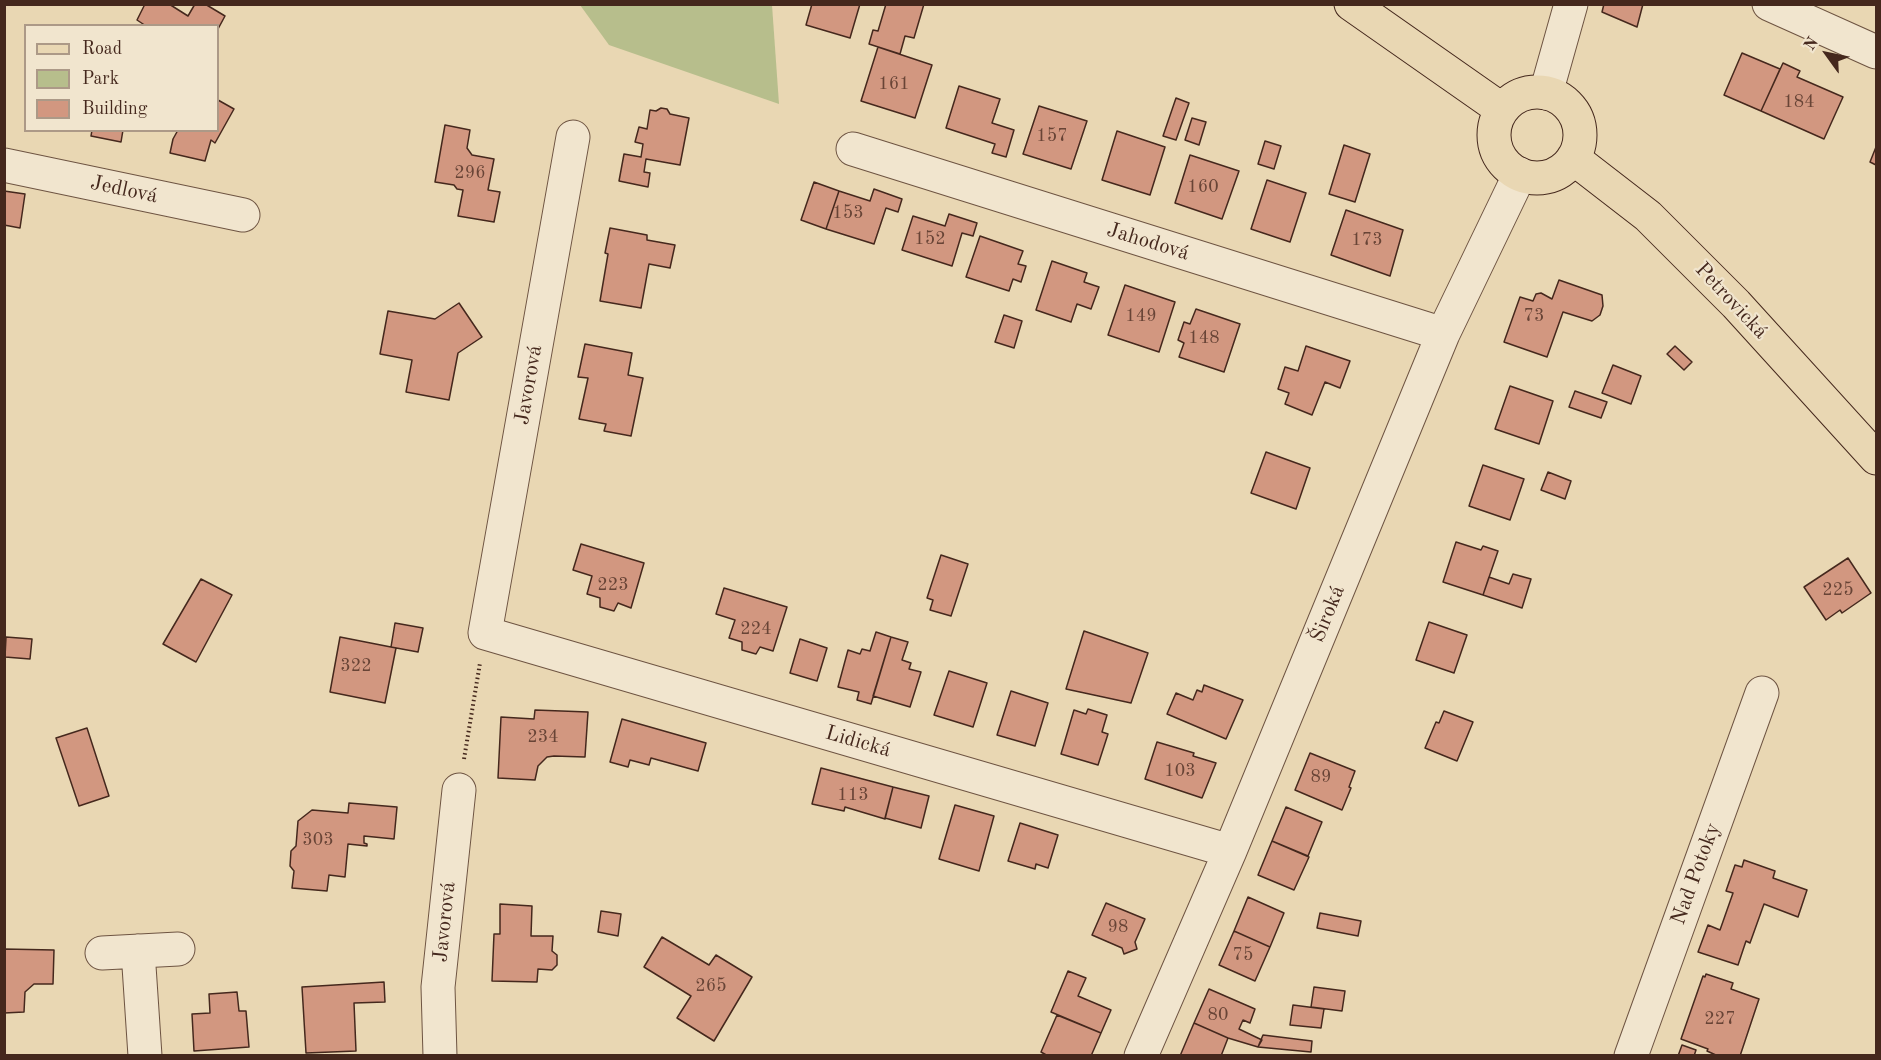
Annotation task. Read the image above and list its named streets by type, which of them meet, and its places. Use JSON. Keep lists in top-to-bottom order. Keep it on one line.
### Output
{"streets":{"main road":["Petrovická"],"street":["Jedlová","Jahodová","Javorová","Široká","Lidická","Nad Potoky"]},"crossings":[["Jahodová","Široká"],["Petrovická","Široká"],["Javorová","Lidická"],["Široká","Lidická"]],"house_numbers":["161","184","157","296","160","153","152","173","149","73","148","223","225","224","322","234","103","89","113","303","98","75","265","80","227"],"legend":["Road","Park","Building"],"north":"top left"}
